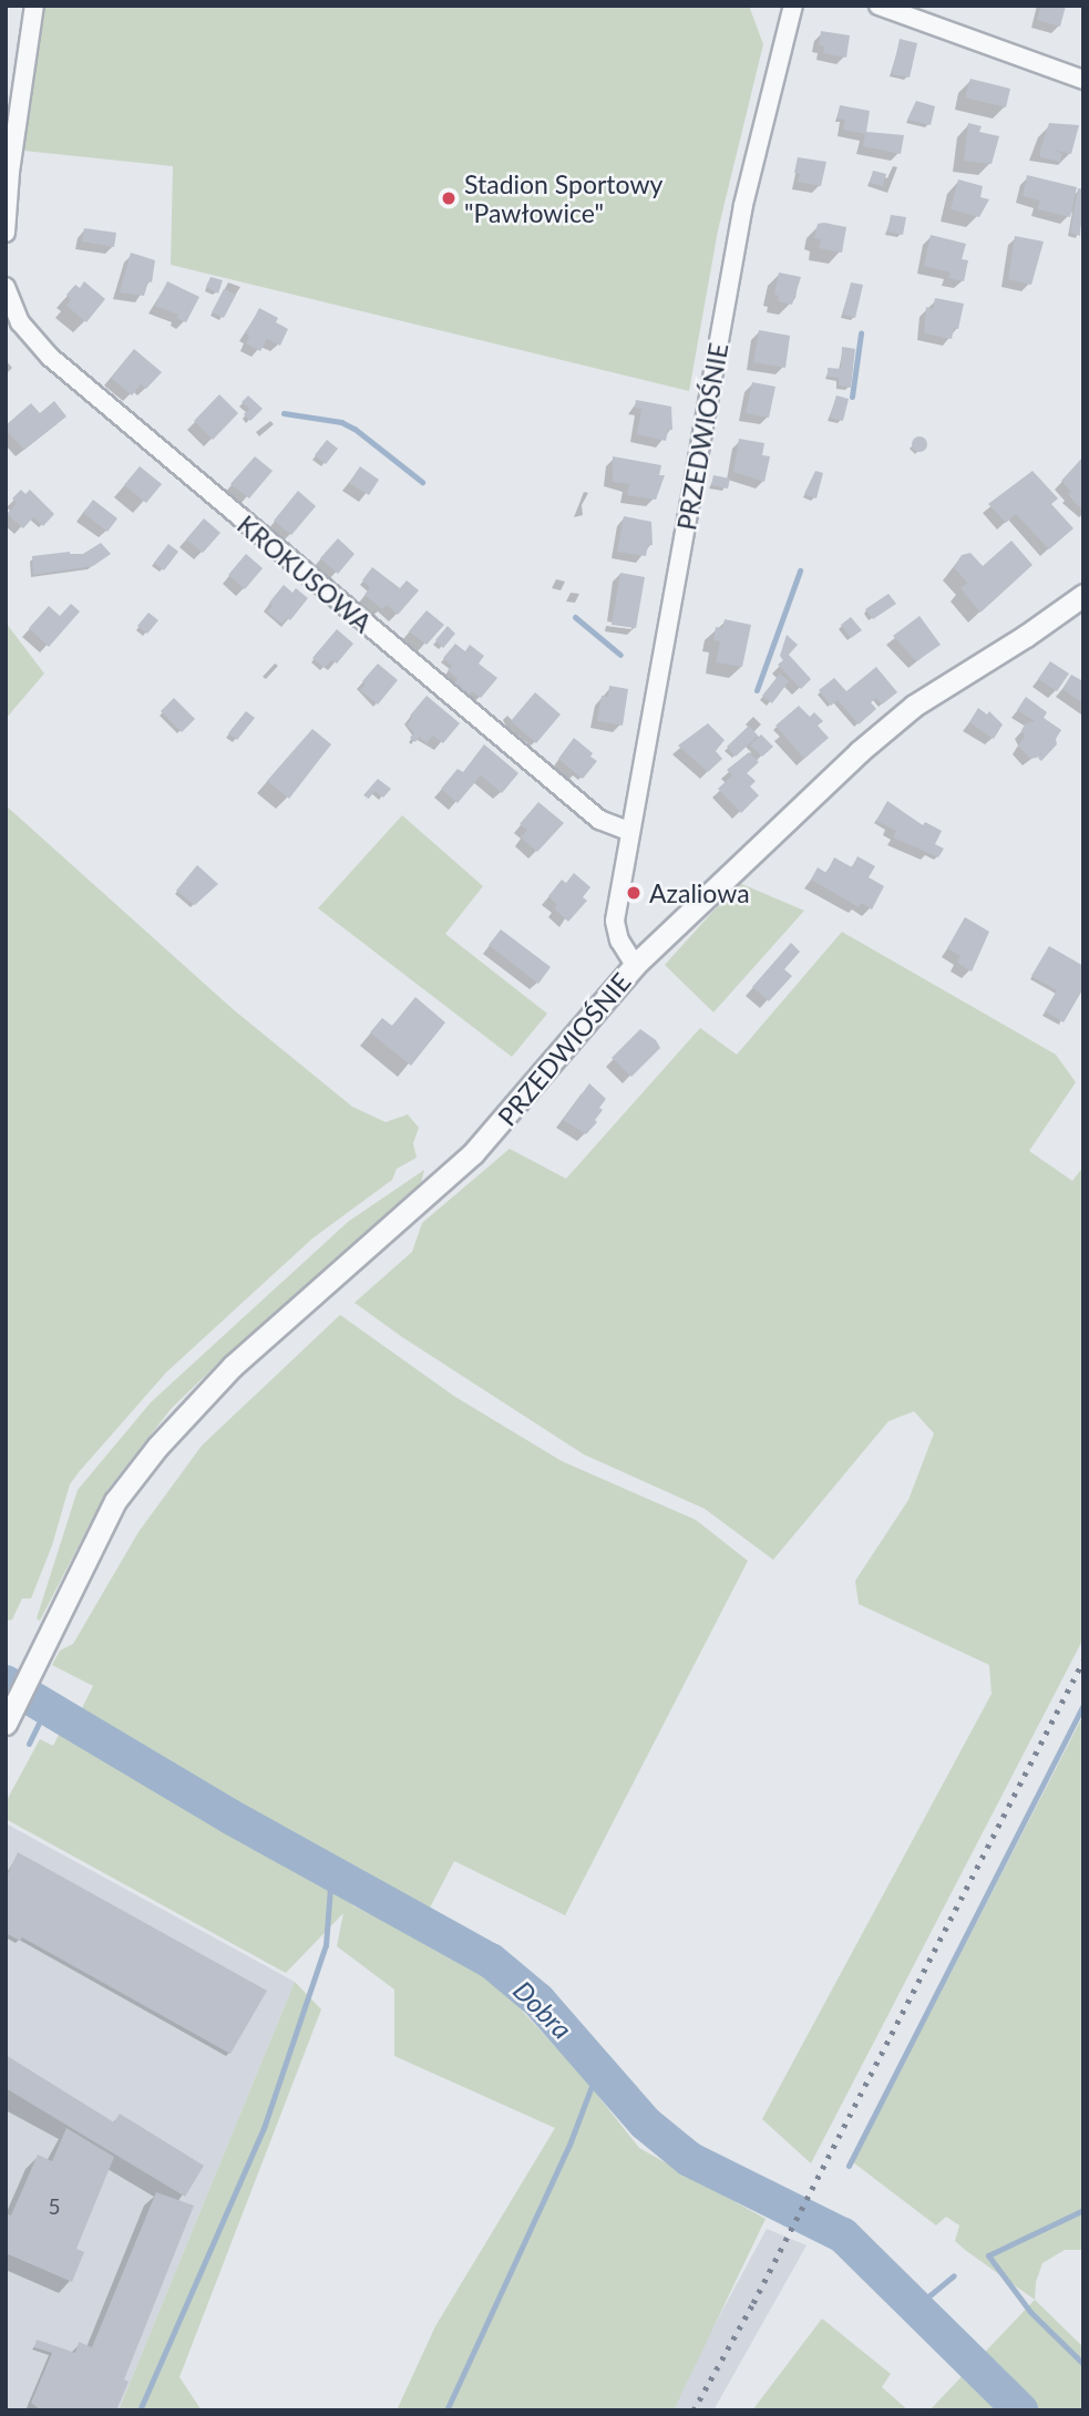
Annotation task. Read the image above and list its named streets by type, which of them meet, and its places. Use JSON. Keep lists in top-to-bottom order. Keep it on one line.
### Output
{"streets":{"street":["PRZEDWIOŚNIE","KROKUSOWA"]},"crossings":[["PRZEDWIOŚNIE","KROKUSOWA"]],"water":["Dobra"],"places":["Stadion Sportowy \"Pawłowice\"","Azaliowa"],"house_numbers":["5"]}
